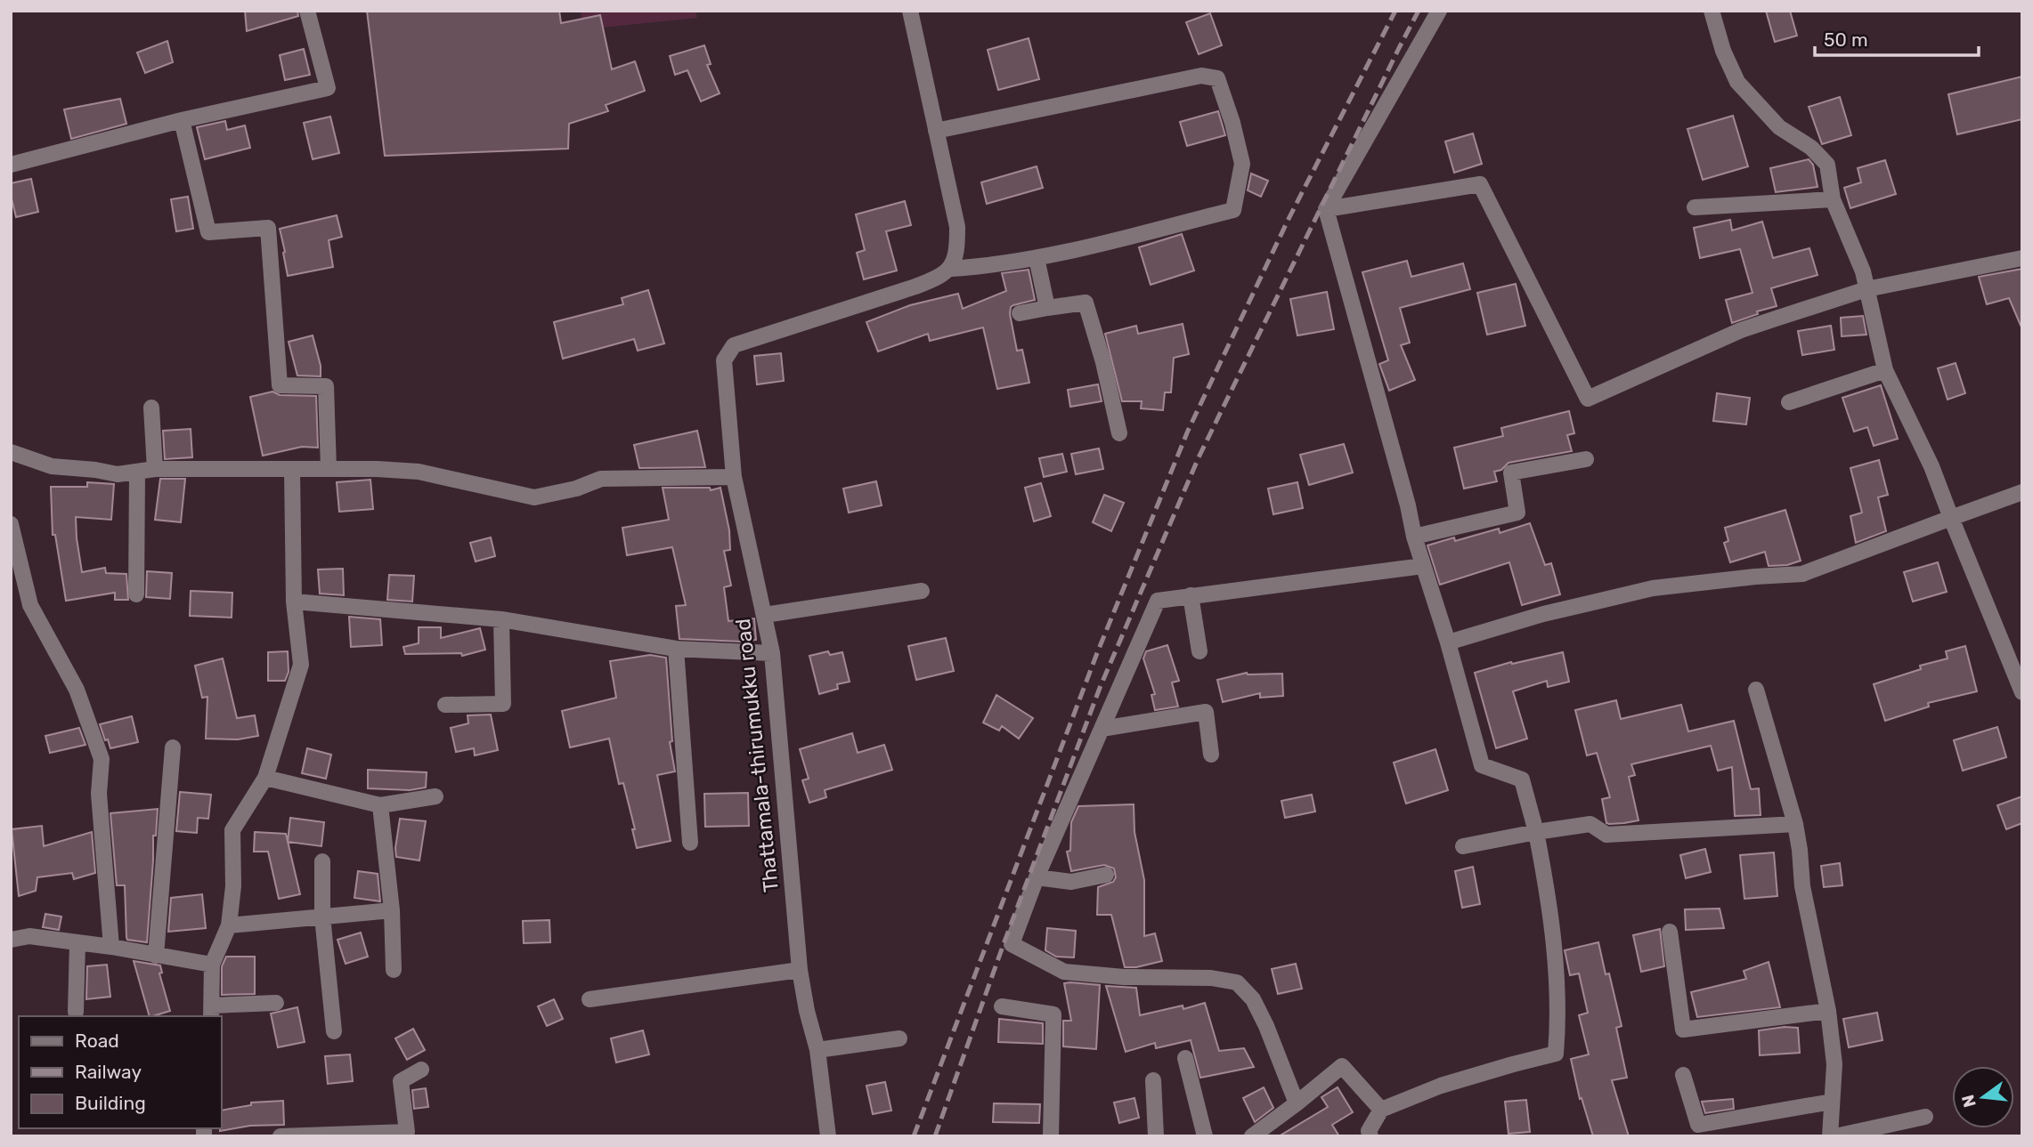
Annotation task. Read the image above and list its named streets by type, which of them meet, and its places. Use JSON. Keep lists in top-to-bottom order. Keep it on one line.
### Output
{"streets":{"street":["Thattamala-thirumukku road"]},"legend":["Road","Railway","Building"],"scale_bar":"50 m","north":"left"}
